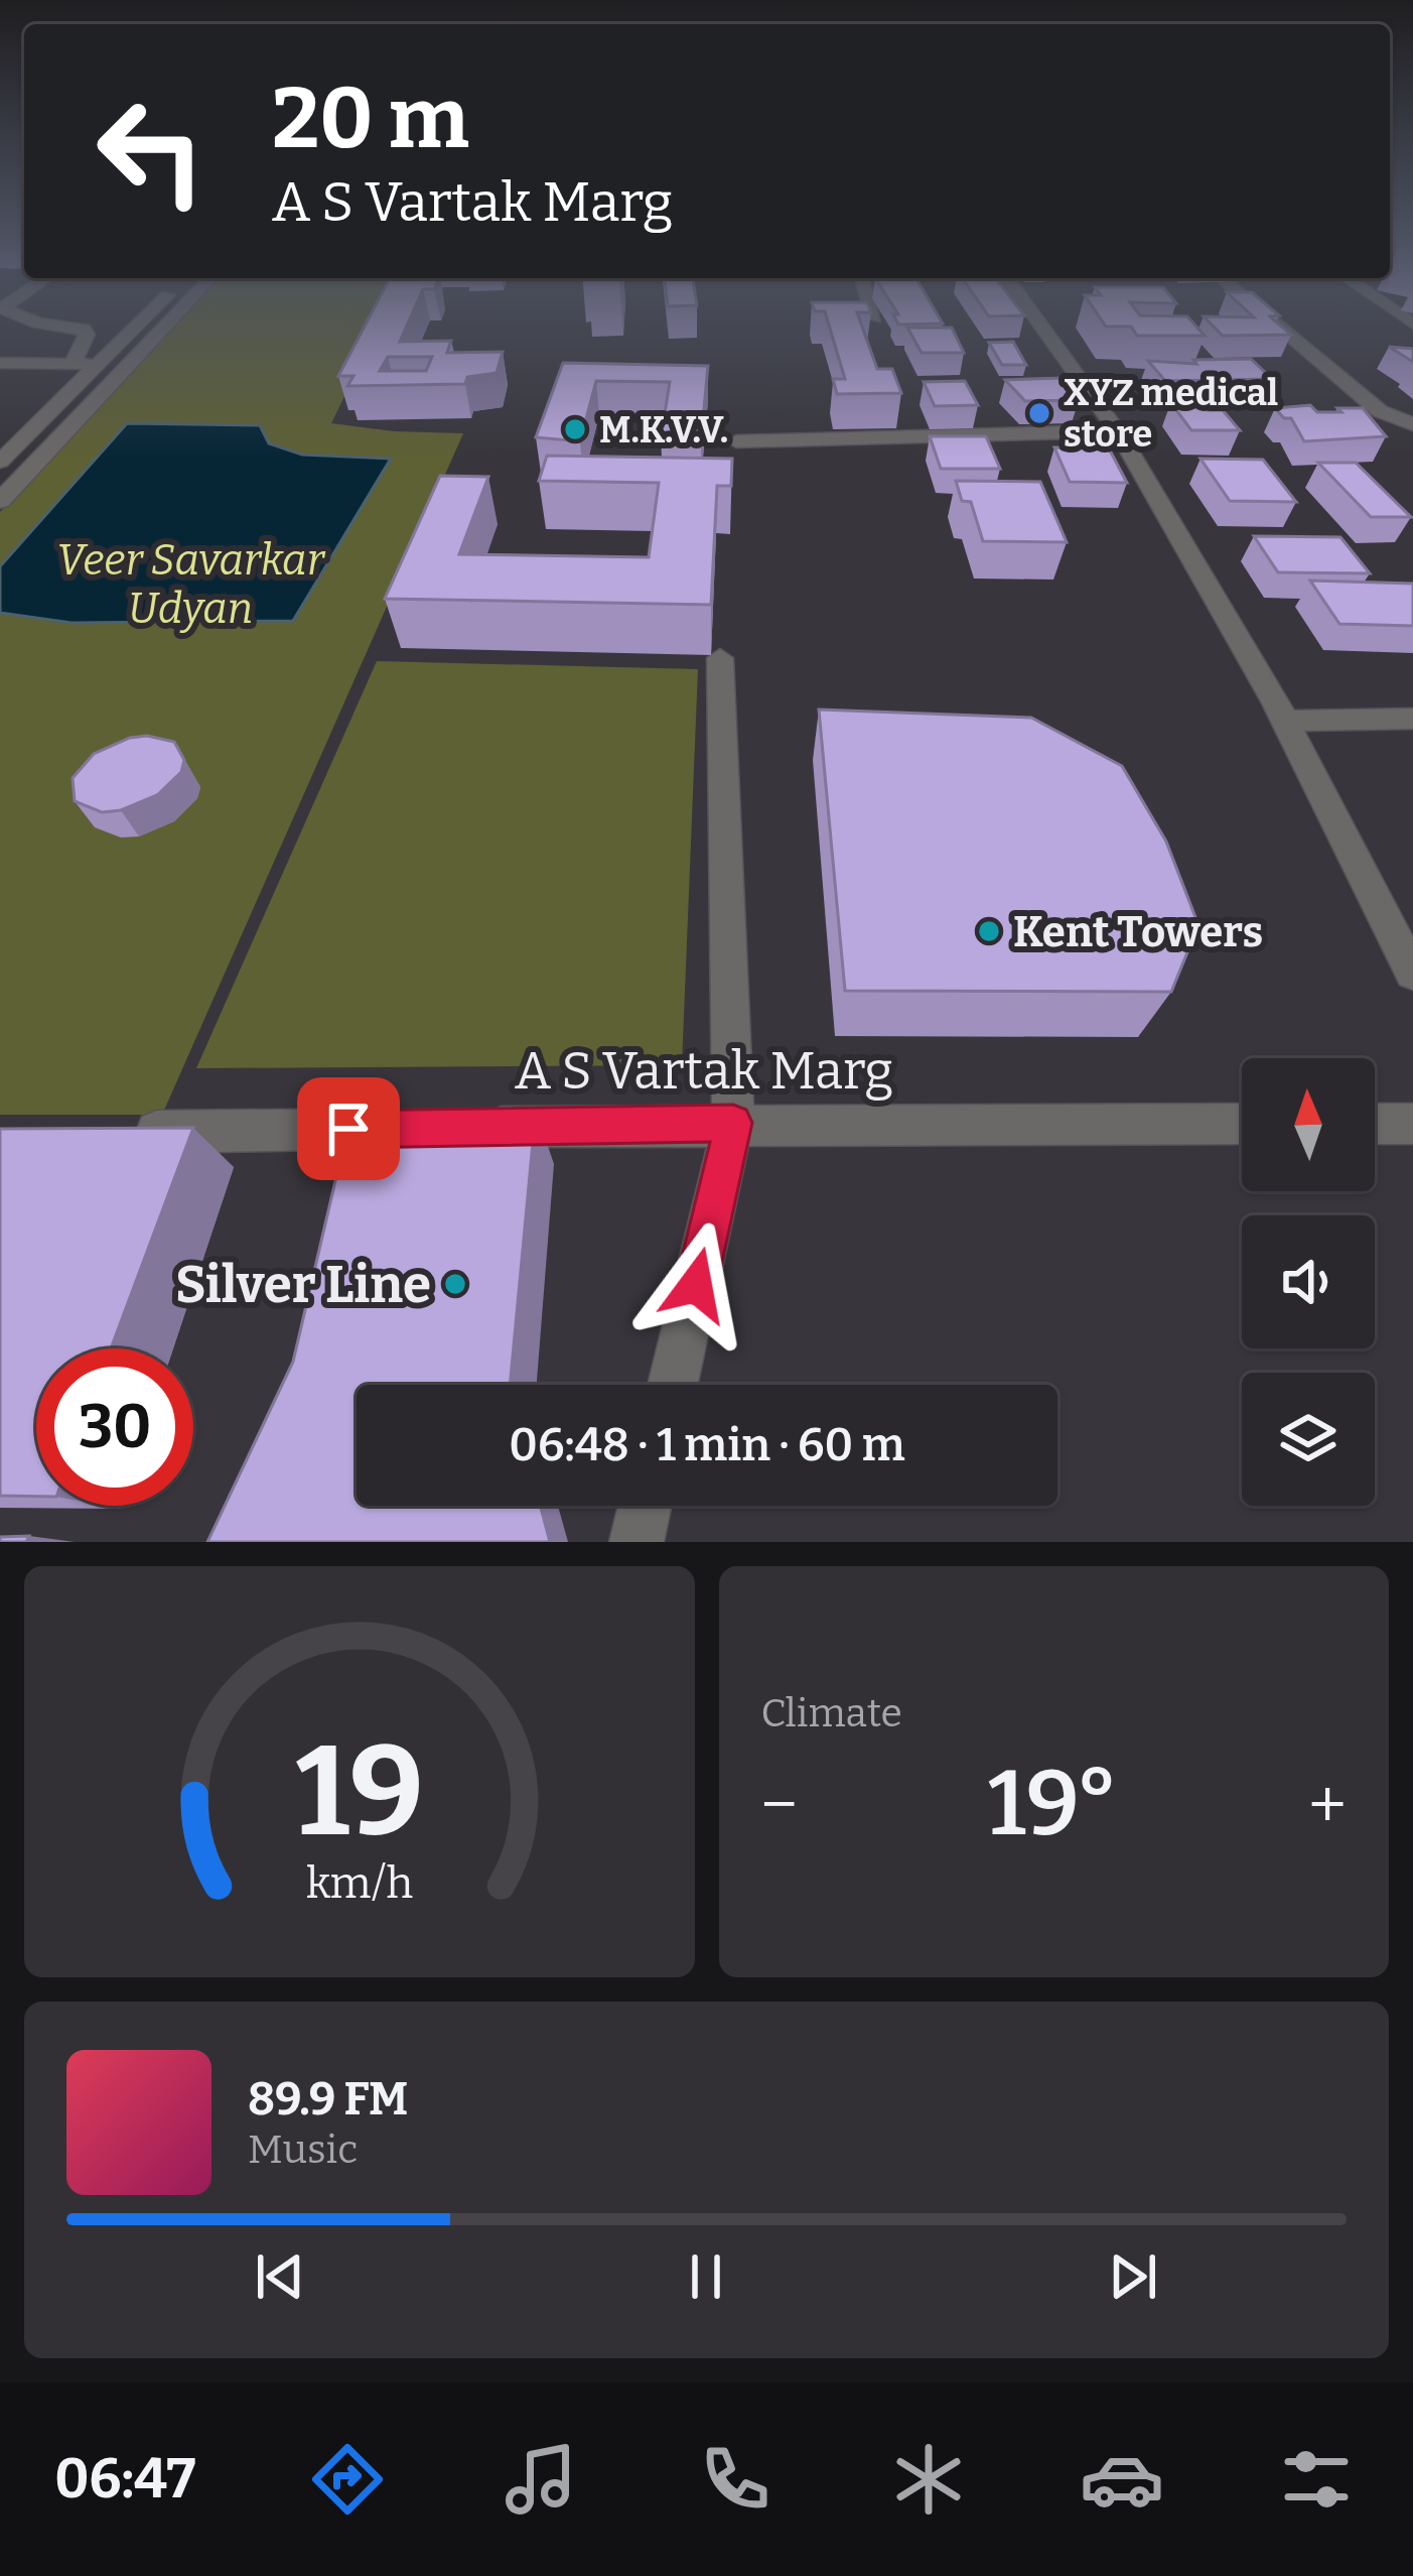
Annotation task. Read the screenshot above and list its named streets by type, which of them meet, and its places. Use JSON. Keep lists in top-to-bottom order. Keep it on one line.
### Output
{"streets":{"street":["A S Vartak Marg"]},"parks":["Veer Savarkar Udyan"],"places":["XYZ medical store","M.K.V.V.","Kent Towers","Silver Line"],"north":"top","page":{"turn":["20 m","A S Vartak Marg"],"limit":"30","trip":"06:48 · 1 min · 60 m","tile":"Climate","heat":["−","19°","+"],"song":["89.9 FM","Music"],"tabs":"06:47","gauge":["19","km/h"]}}
